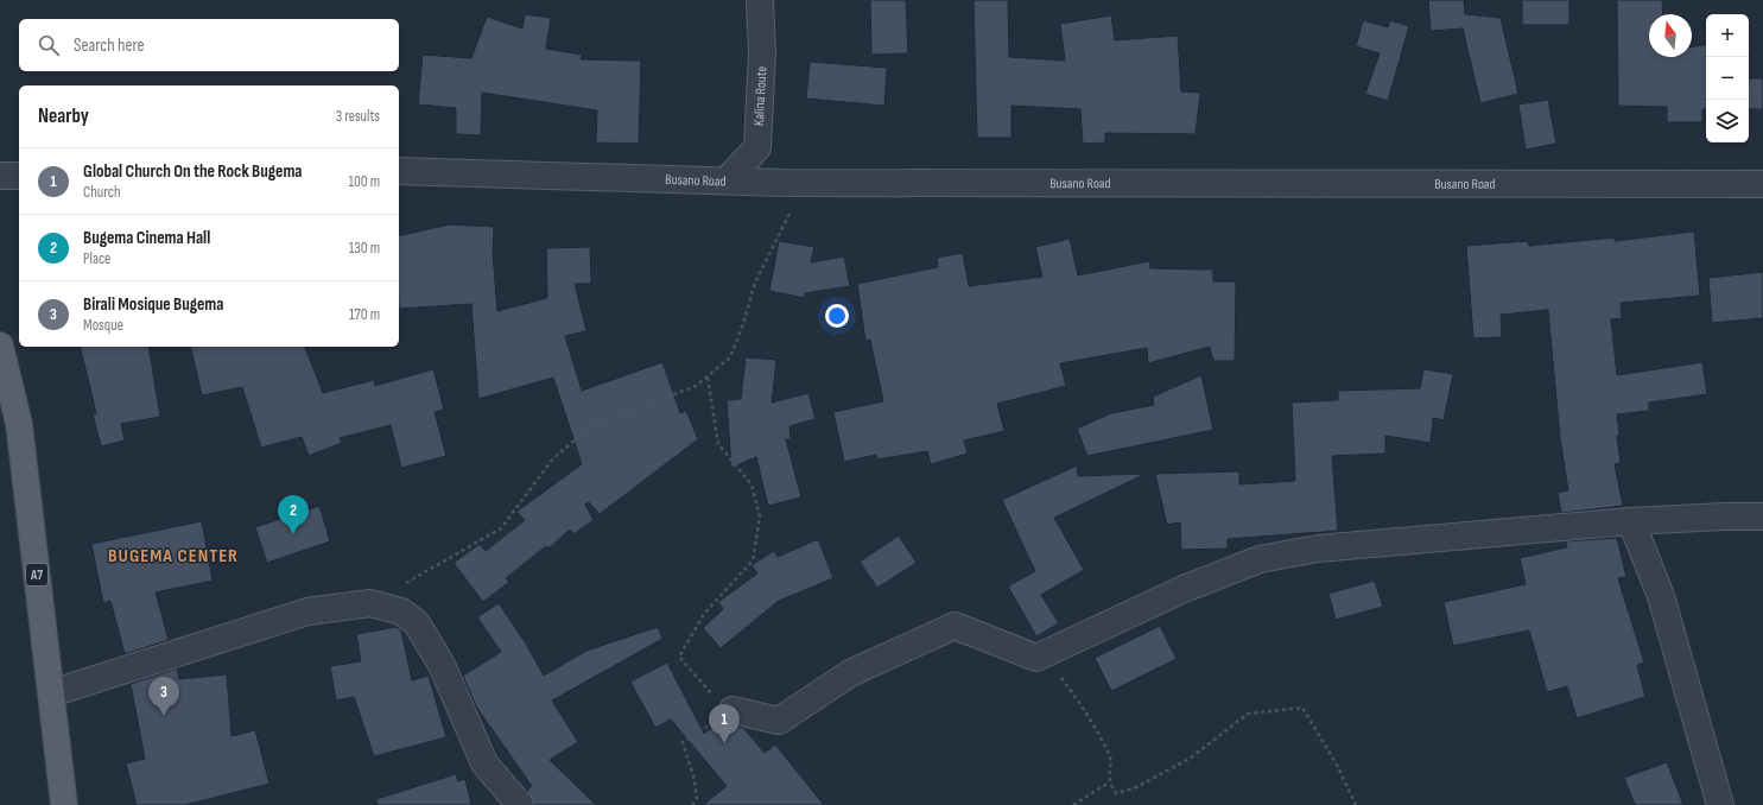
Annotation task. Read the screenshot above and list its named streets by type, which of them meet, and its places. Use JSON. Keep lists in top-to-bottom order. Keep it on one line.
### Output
{"streets":{"main road":["A7"],"street":["Kalina Route","Busano Road"]},"crossings":[["Kalina Route","Busano Road"]],"districts":["BUGEMA CENTER"],"north":"top","page":{"map_buttons":["+","−"],"search":"Search here","heading":["Nearby","3 results"],"list":[{"mark":"1","name":"Global Church On the Rock Bugema","note":"Church","value":"100 m"},{"mark":"2","name":"Bugema Cinema Hall","note":"Place","value":"130 m"},{"mark":"3","name":"Birali Mosique Bugema","note":"Mosque","value":"170 m"}],"pins":["2","3","1"]}}
